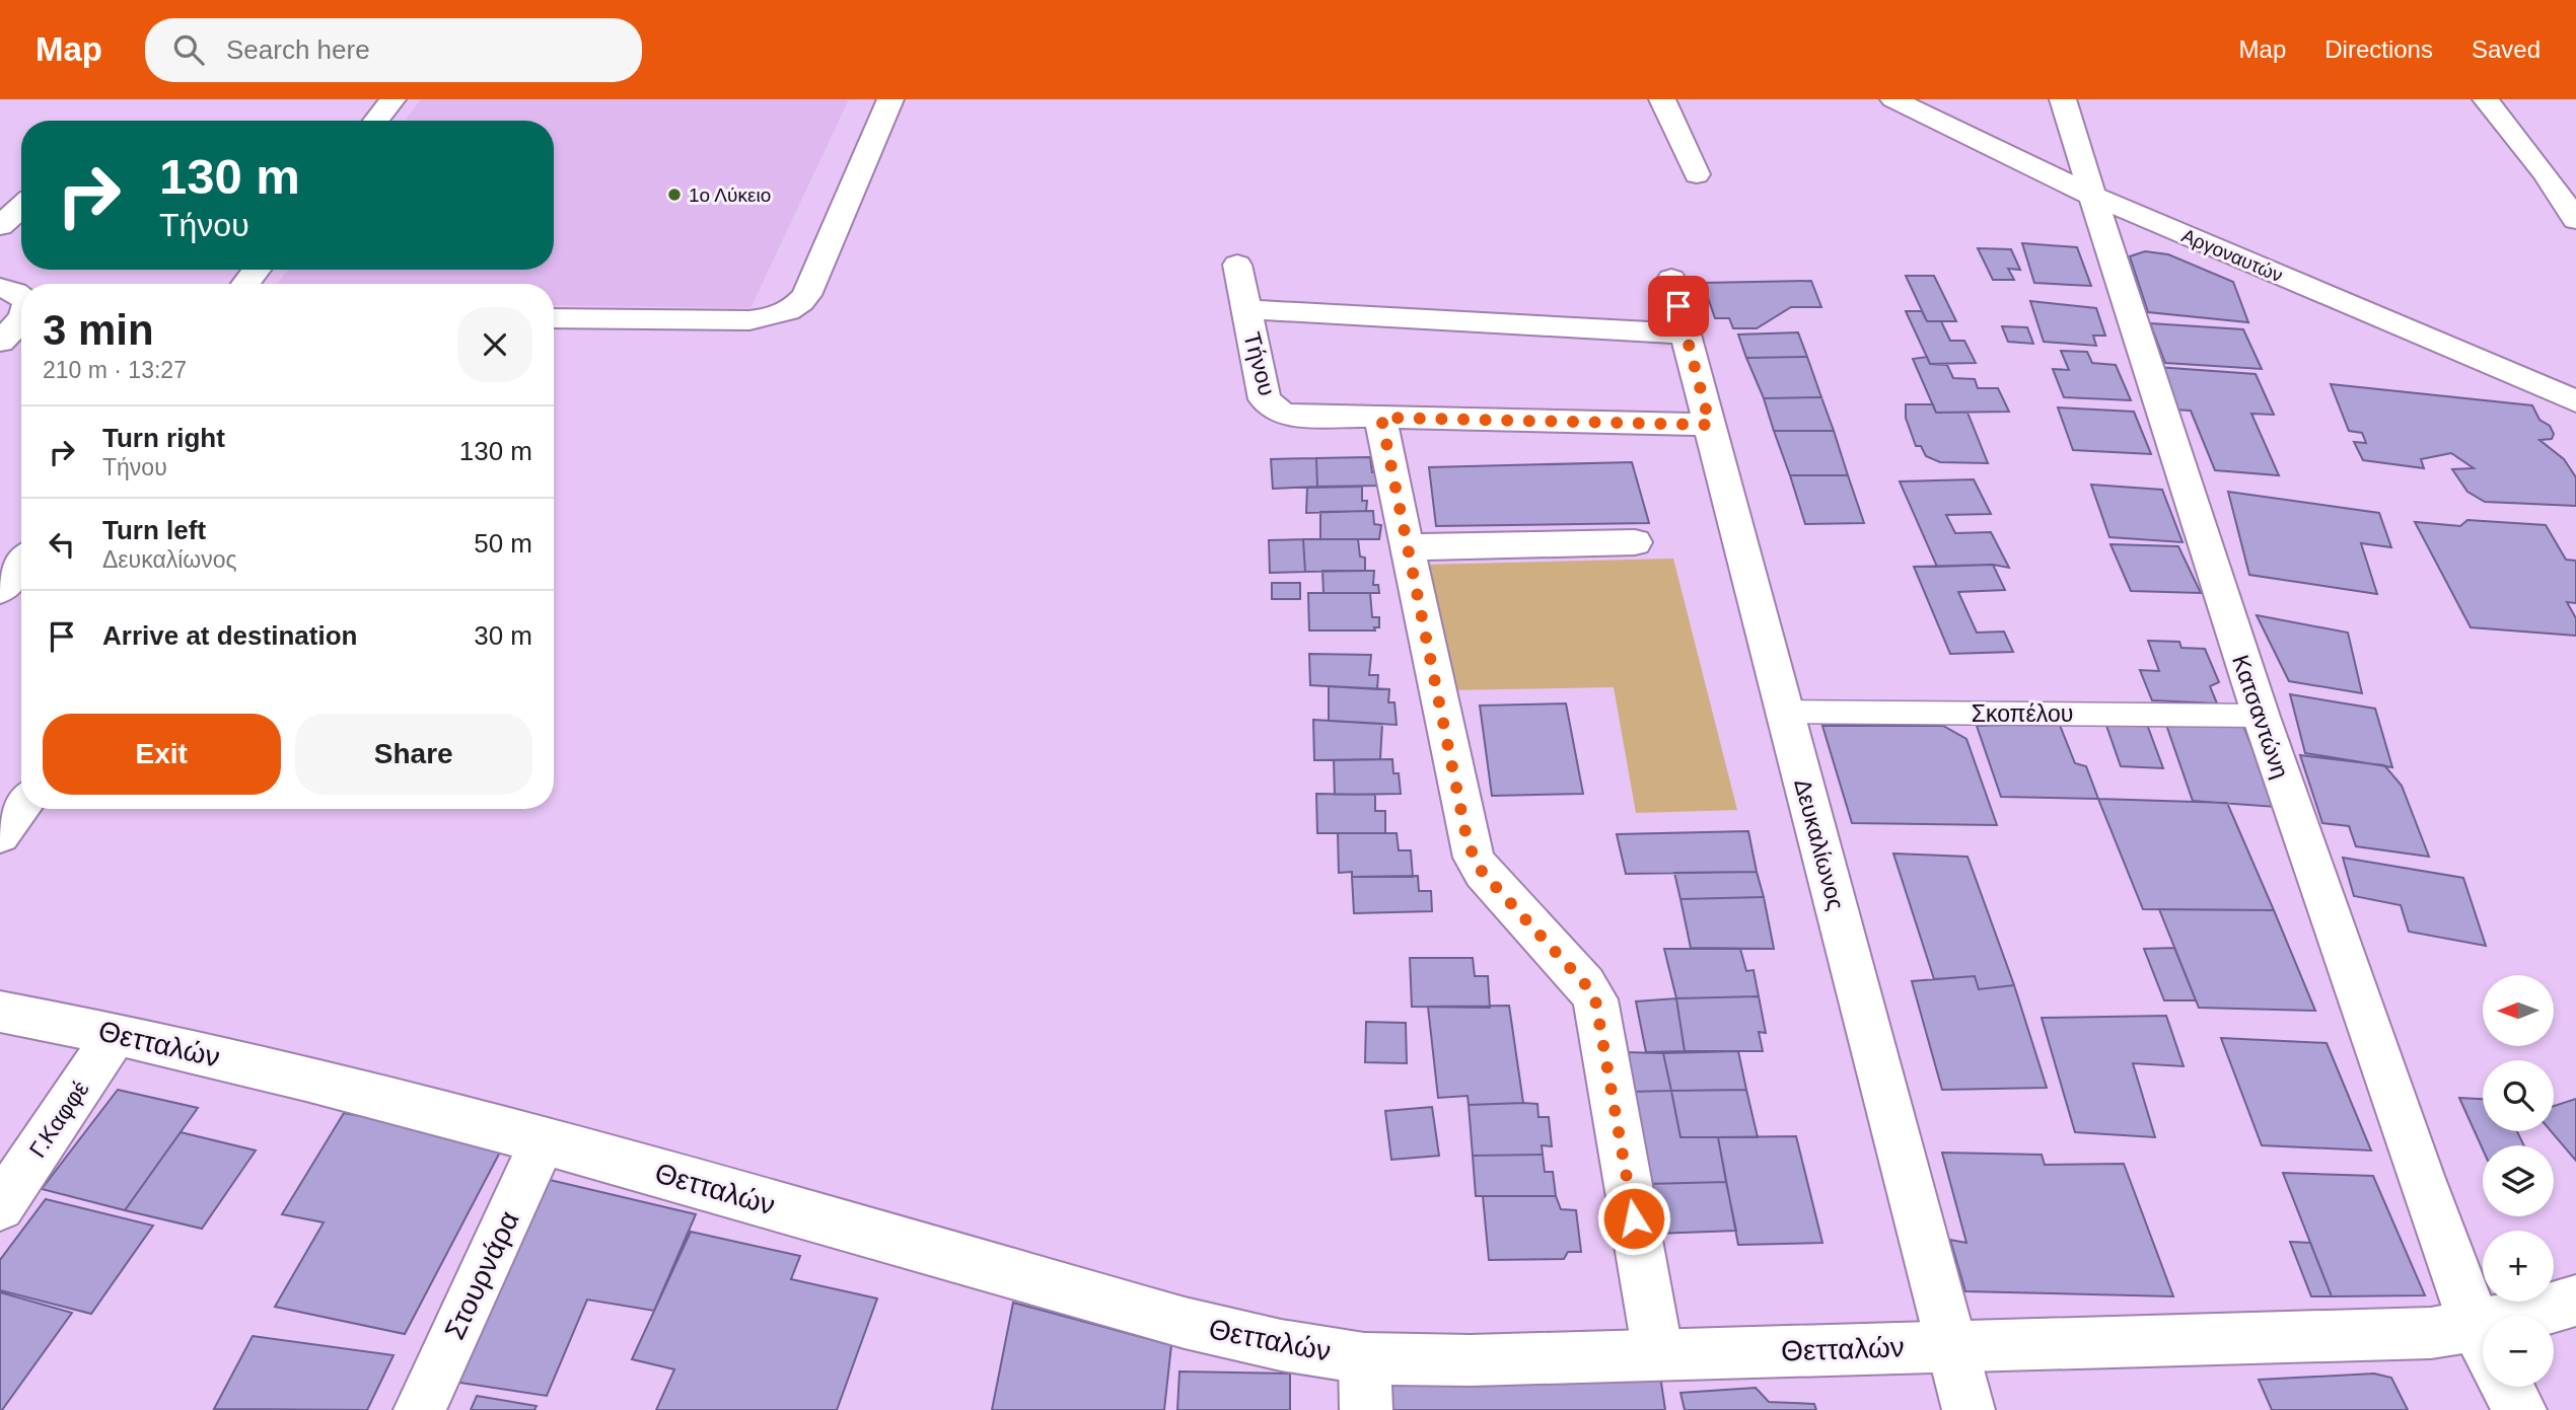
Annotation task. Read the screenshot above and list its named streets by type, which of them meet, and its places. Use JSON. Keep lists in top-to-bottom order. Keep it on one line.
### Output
{"streets":{"street":["Αργοναυτών","Τήνου","Κατσαντώνη","Δευκαλίωνος","Θετταλών","Γ.Καφφέ","Στουρνάρα"],"lane":["Σκοπέλου"]},"crossings":[["Αργοναυτών","Κατσαντώνη"],["Τήνου","Δευκαλίωνος"],["Σκοπέλου","Κατσαντώνη"],["Σκοπέλου","Δευκαλίωνος"],["Δευκαλίωνος","Θετταλών"],["Θετταλών","Γ.Καφφέ"],["Θετταλών","Στουρνάρα"]],"places":["1ο Λύκειο"],"north":"left","page":{"header":"Map","search":"Search here","nav":["Map","Directions","Saved"],"turn":["130 m","Τήνου"],"heading":["3 min","210 m · 13:27"],"list":[{"name":"Turn right","note":"Τήνου","value":"130 m"},{"name":"Turn left","note":"Δευκαλίωνος","value":"50 m"},{"name":"Arrive at destination","value":"30 m"}],"buttons":["Exit","Share"],"map_buttons":["+","−"]}}
